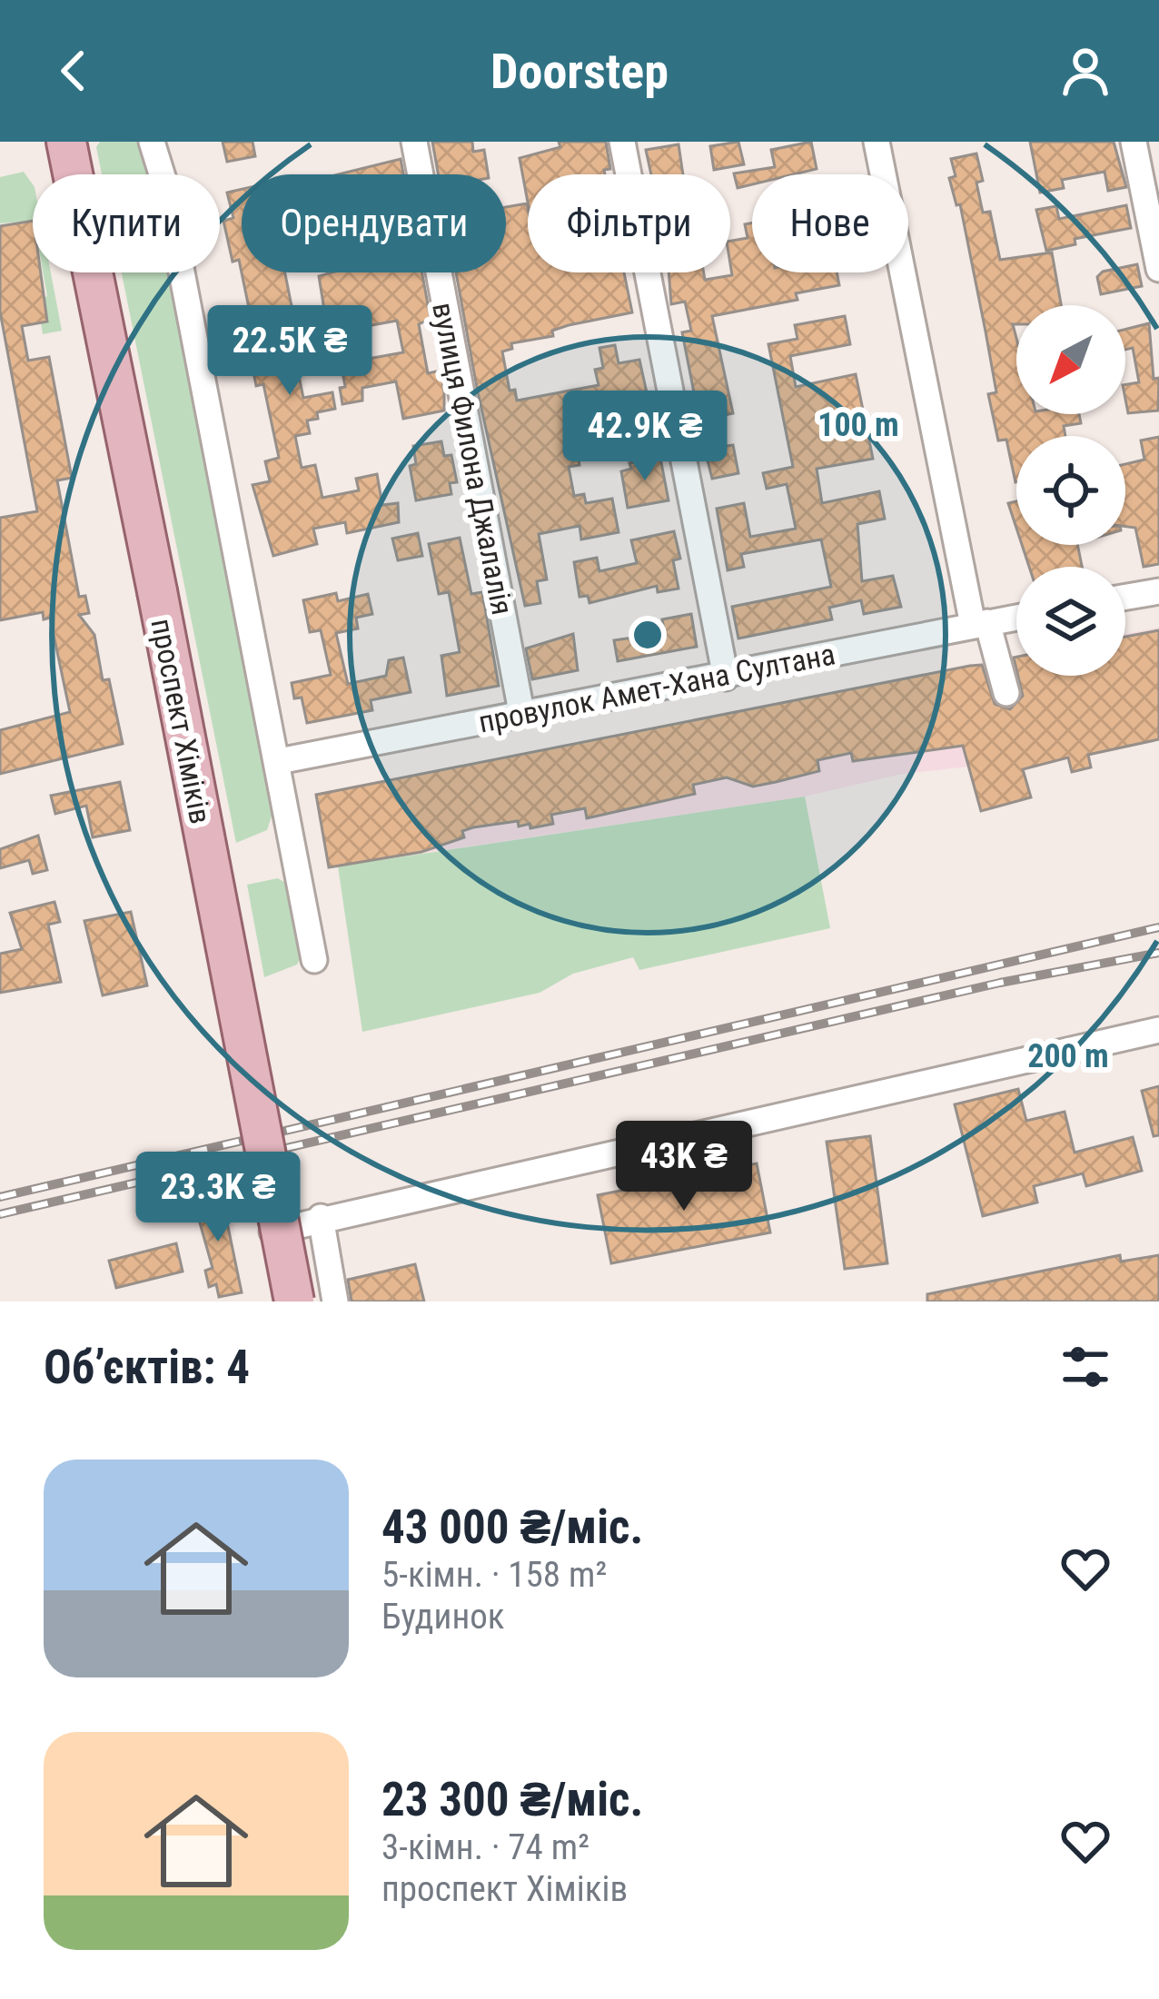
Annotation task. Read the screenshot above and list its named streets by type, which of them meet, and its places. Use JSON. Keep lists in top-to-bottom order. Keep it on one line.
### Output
{"streets":{"main road":["проспект Хіміків"],"street":["вулиця Филона Джалалія","провулок Амет-Хана Султана"]},"crossings":[["вулиця Филона Джалалія","провулок Амет-Хана Султана"]],"north":"bottom left","page":{"header":"Doorstep","chip":["Купити","Орендувати","Фільтри","Нове"],"price":["22.5K ₴","42.9K ₴","43K ₴","23.3K ₴"],"heading":"Об’єктів: 4","list":[{"name":"43 000 ₴/міс.","note":"5-кімн. · 158 m² · Будинок"},{"name":"23 300 ₴/міс.","note":"3-кімн. · 74 m² · проспект Хіміків"}]},"rings":["100 m","200 m"]}
